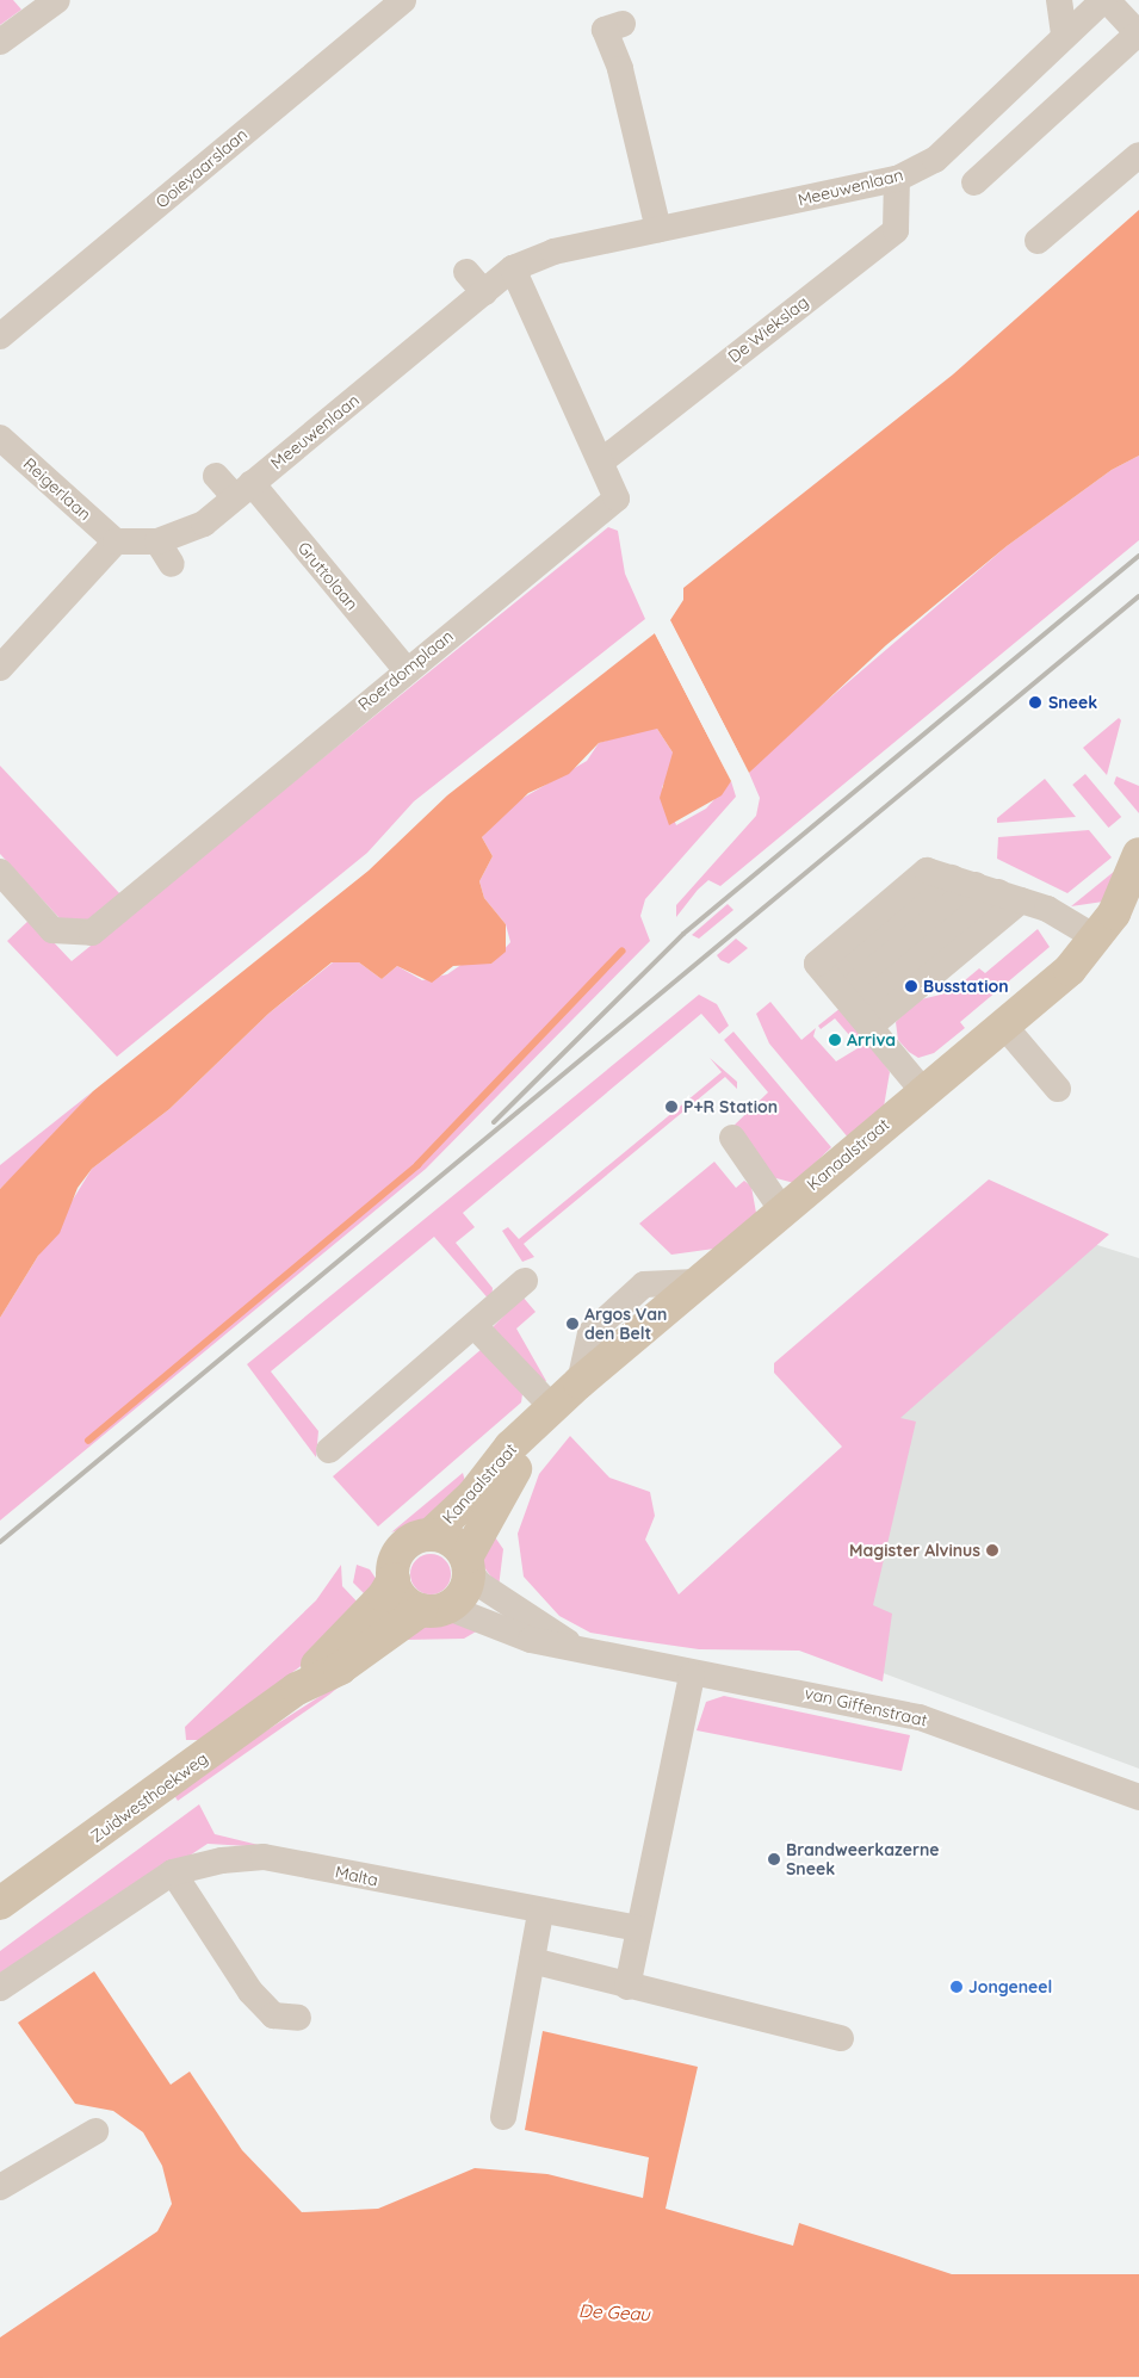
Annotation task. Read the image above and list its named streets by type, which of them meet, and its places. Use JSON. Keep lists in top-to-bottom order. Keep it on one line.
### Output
{"streets":{"main road":["Kanaalstraat","Zuidwesthoekweg"],"street":["Ooievaarslaan","Meeuwenlaan","De Wiekslag","Reigerlaan","Gruttolaan","Roerdomplaan","van Giffenstraat","Malta"]},"crossings":[["Meeuwenlaan","De Wiekslag"],["Meeuwenlaan","Reigerlaan"],["Meeuwenlaan","Gruttolaan"],["Meeuwenlaan","Roerdomplaan"],["De Wiekslag","Roerdomplaan"],["Gruttolaan","Roerdomplaan"],["Kanaalstraat","van Giffenstraat"],["Kanaalstraat","Zuidwesthoekweg"],["van Giffenstraat","Zuidwesthoekweg"]],"water":["De Geau"],"places":["Sneek","Busstation","Arriva","P+R Station","Argos Van den Belt","Magister Alvinus","Brandweerkazerne Sneek","Jongeneel"]}
